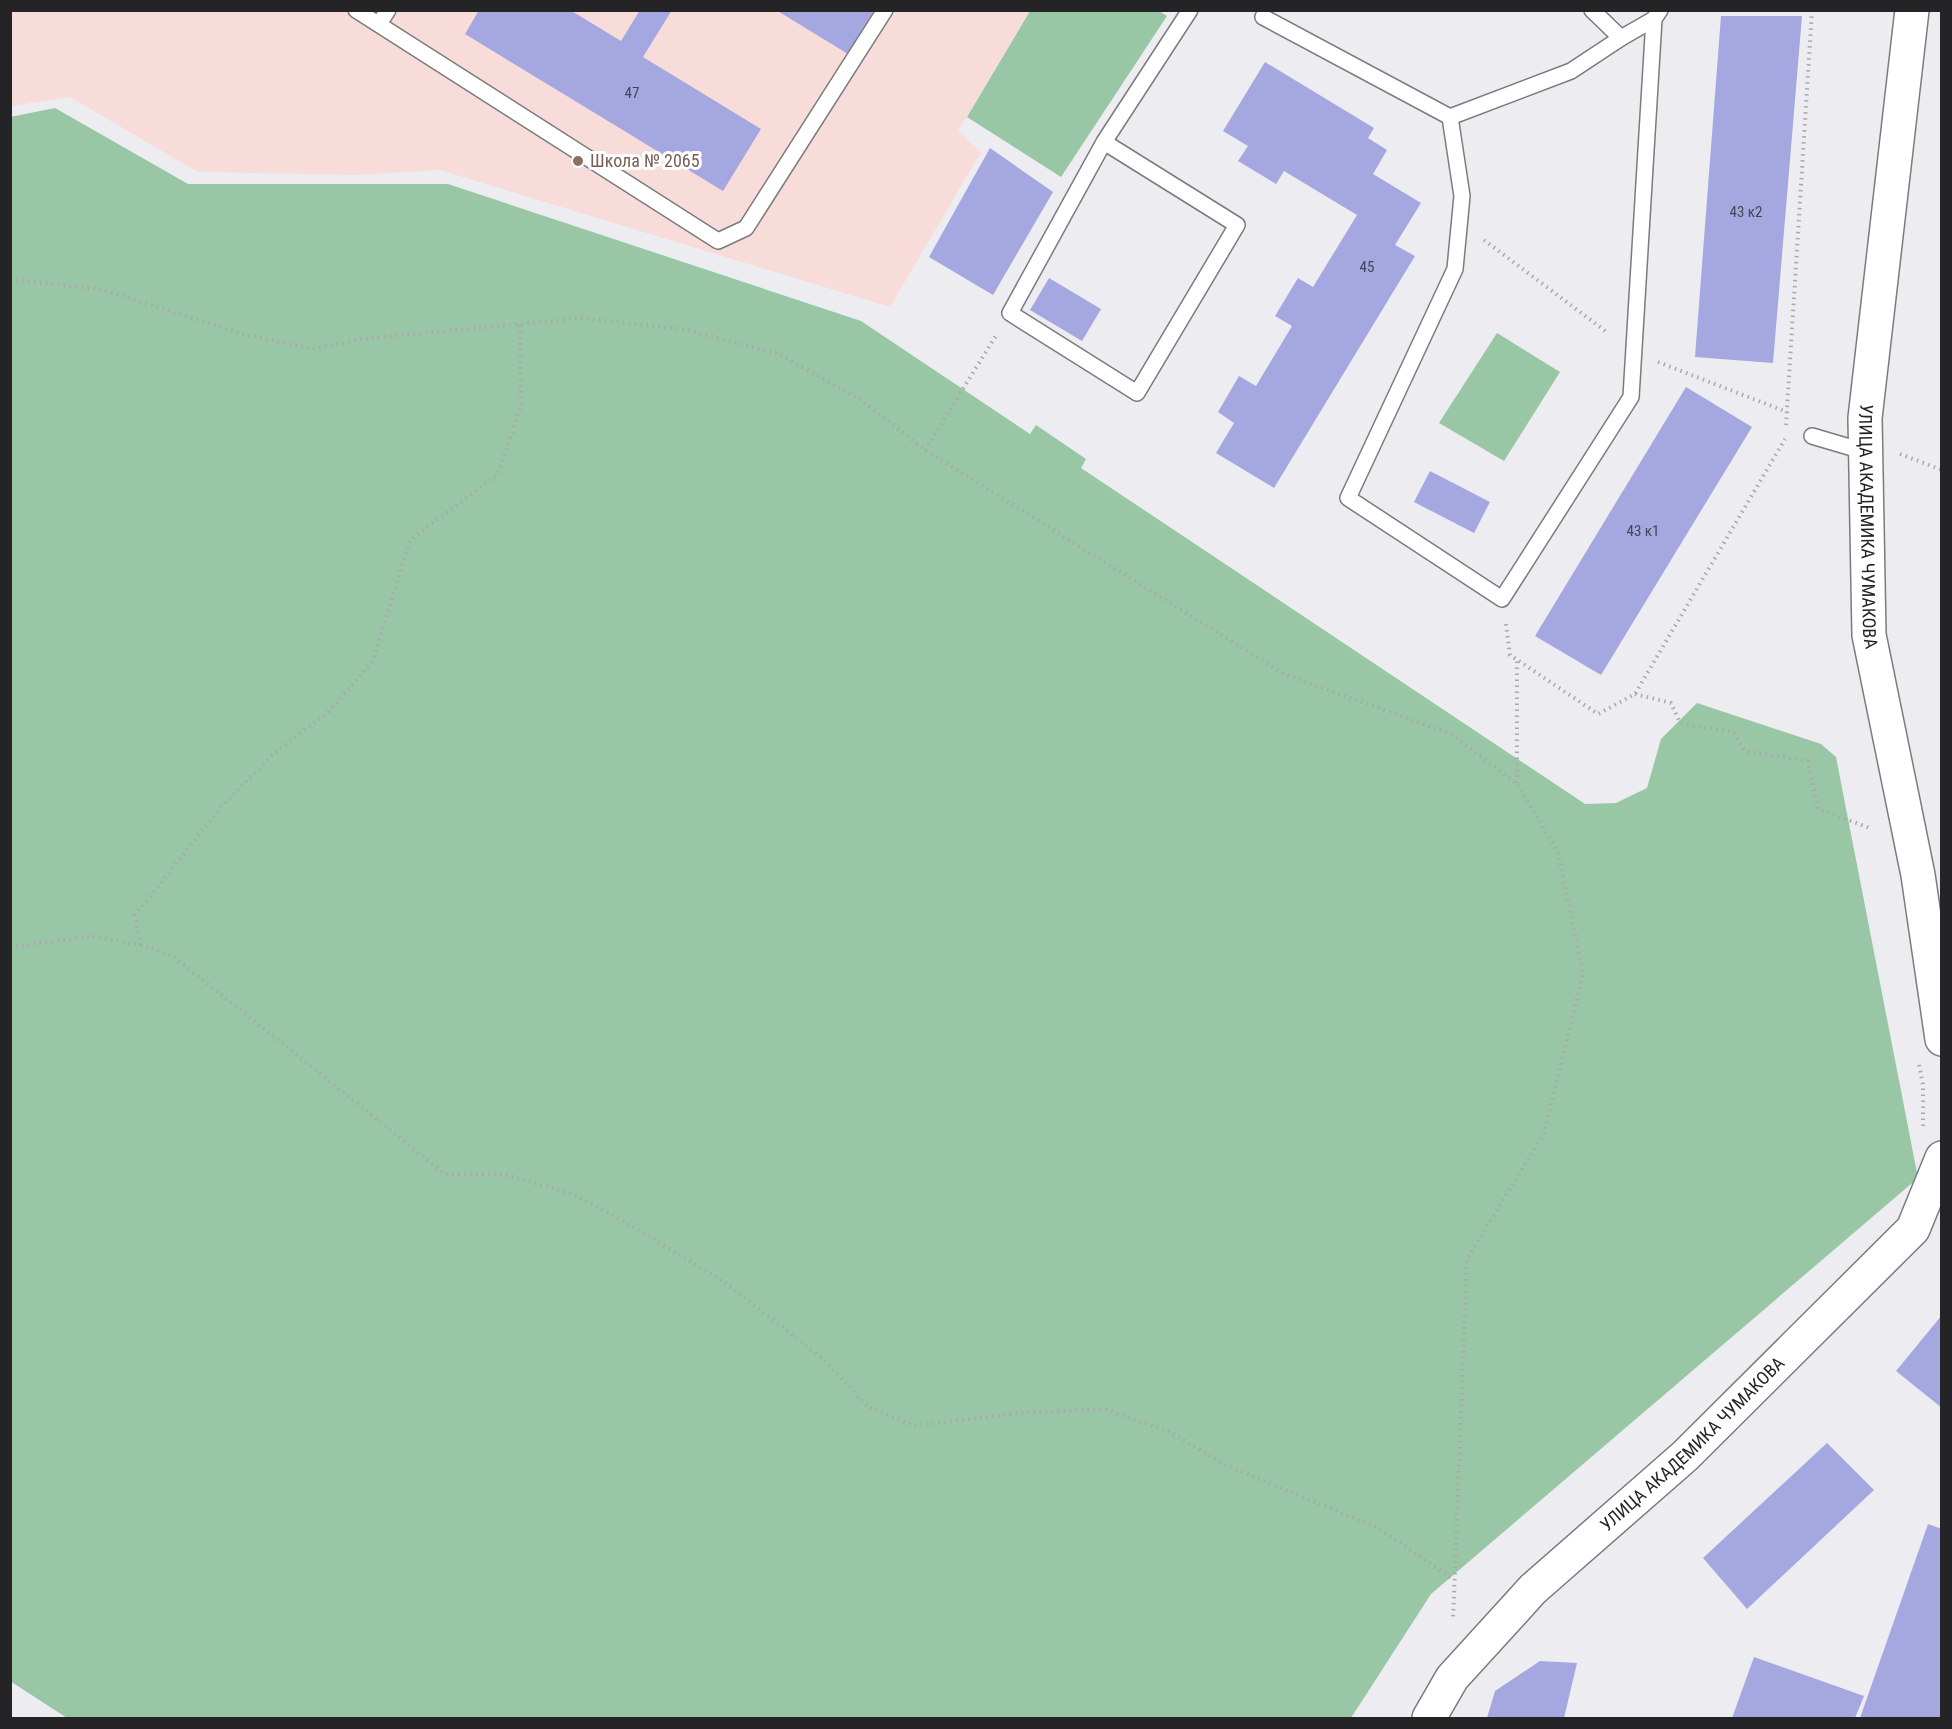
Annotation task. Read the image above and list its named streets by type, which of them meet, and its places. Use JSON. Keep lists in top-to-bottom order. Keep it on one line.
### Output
{"streets":{"street":["УЛИЦА АКАДЕМИКА ЧУМАКОВА"]},"places":["Школа № 2065"],"house_numbers":["47","43 к2","45","43 к1"]}
